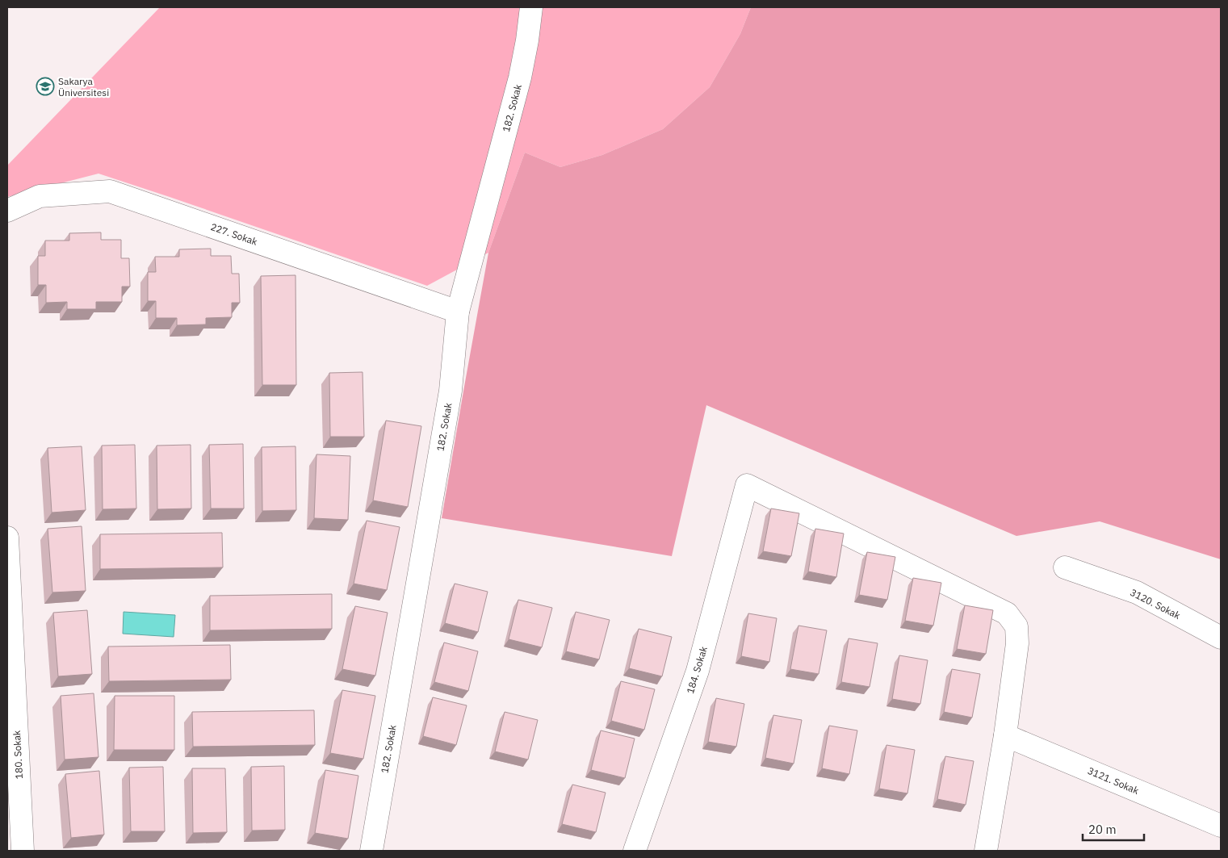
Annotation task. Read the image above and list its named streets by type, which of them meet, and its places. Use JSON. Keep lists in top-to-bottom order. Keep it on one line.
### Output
{"streets":{"street":["182. Sokak","227. Sokak","3120. Sokak","184. Sokak","180. Sokak","3121. Sokak"]},"crossings":[["182. Sokak","227. Sokak"],["184. Sokak","3121. Sokak"]],"places":{"school or university":["Sakarya Üniversitesi"]},"scale_bar":"20 m"}
